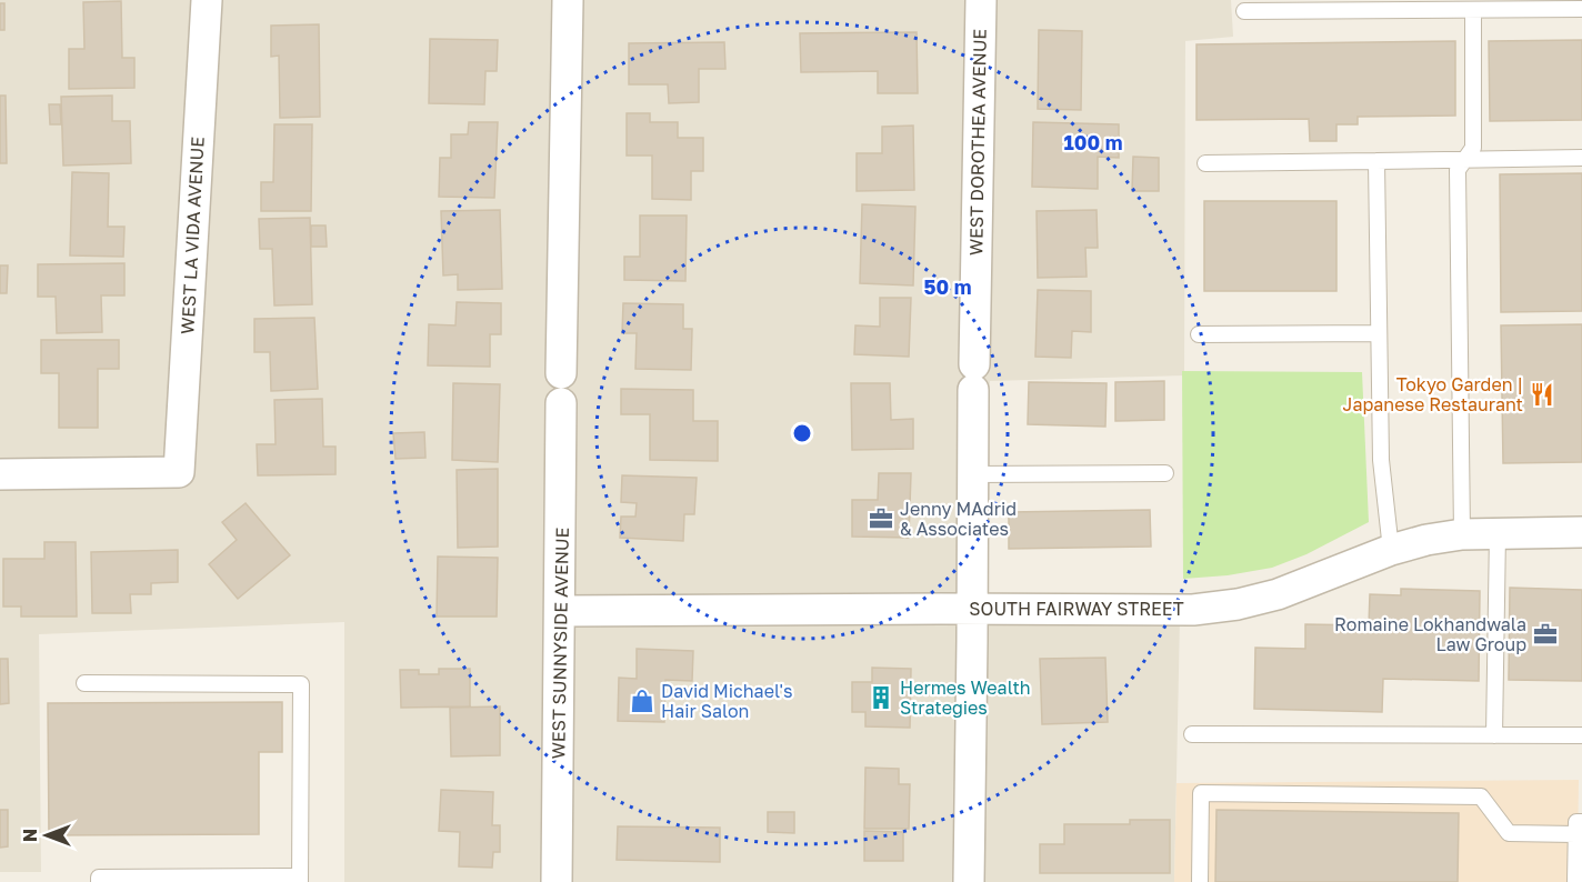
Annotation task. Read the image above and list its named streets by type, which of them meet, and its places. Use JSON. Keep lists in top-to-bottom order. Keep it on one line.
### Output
{"streets":{"street":["WEST DOROTHEA AVENUE","WEST LA VIDA AVENUE","SOUTH FAIRWAY STREET","WEST SUNNYSIDE AVENUE"]},"crossings":[["WEST DOROTHEA AVENUE","SOUTH FAIRWAY STREET"],["SOUTH FAIRWAY STREET","WEST SUNNYSIDE AVENUE"]],"places":{"restaurant":["Tokyo Garden | Japanese Restaurant"],"office":["Jenny MAdrid & Associates","Romaine Lokhandwala Law Group"],"building":["Hermes Wealth Strategies"],"shop":["David Michael's Hair Salon"]},"north":"left","rings":["100 m","50 m"]}
